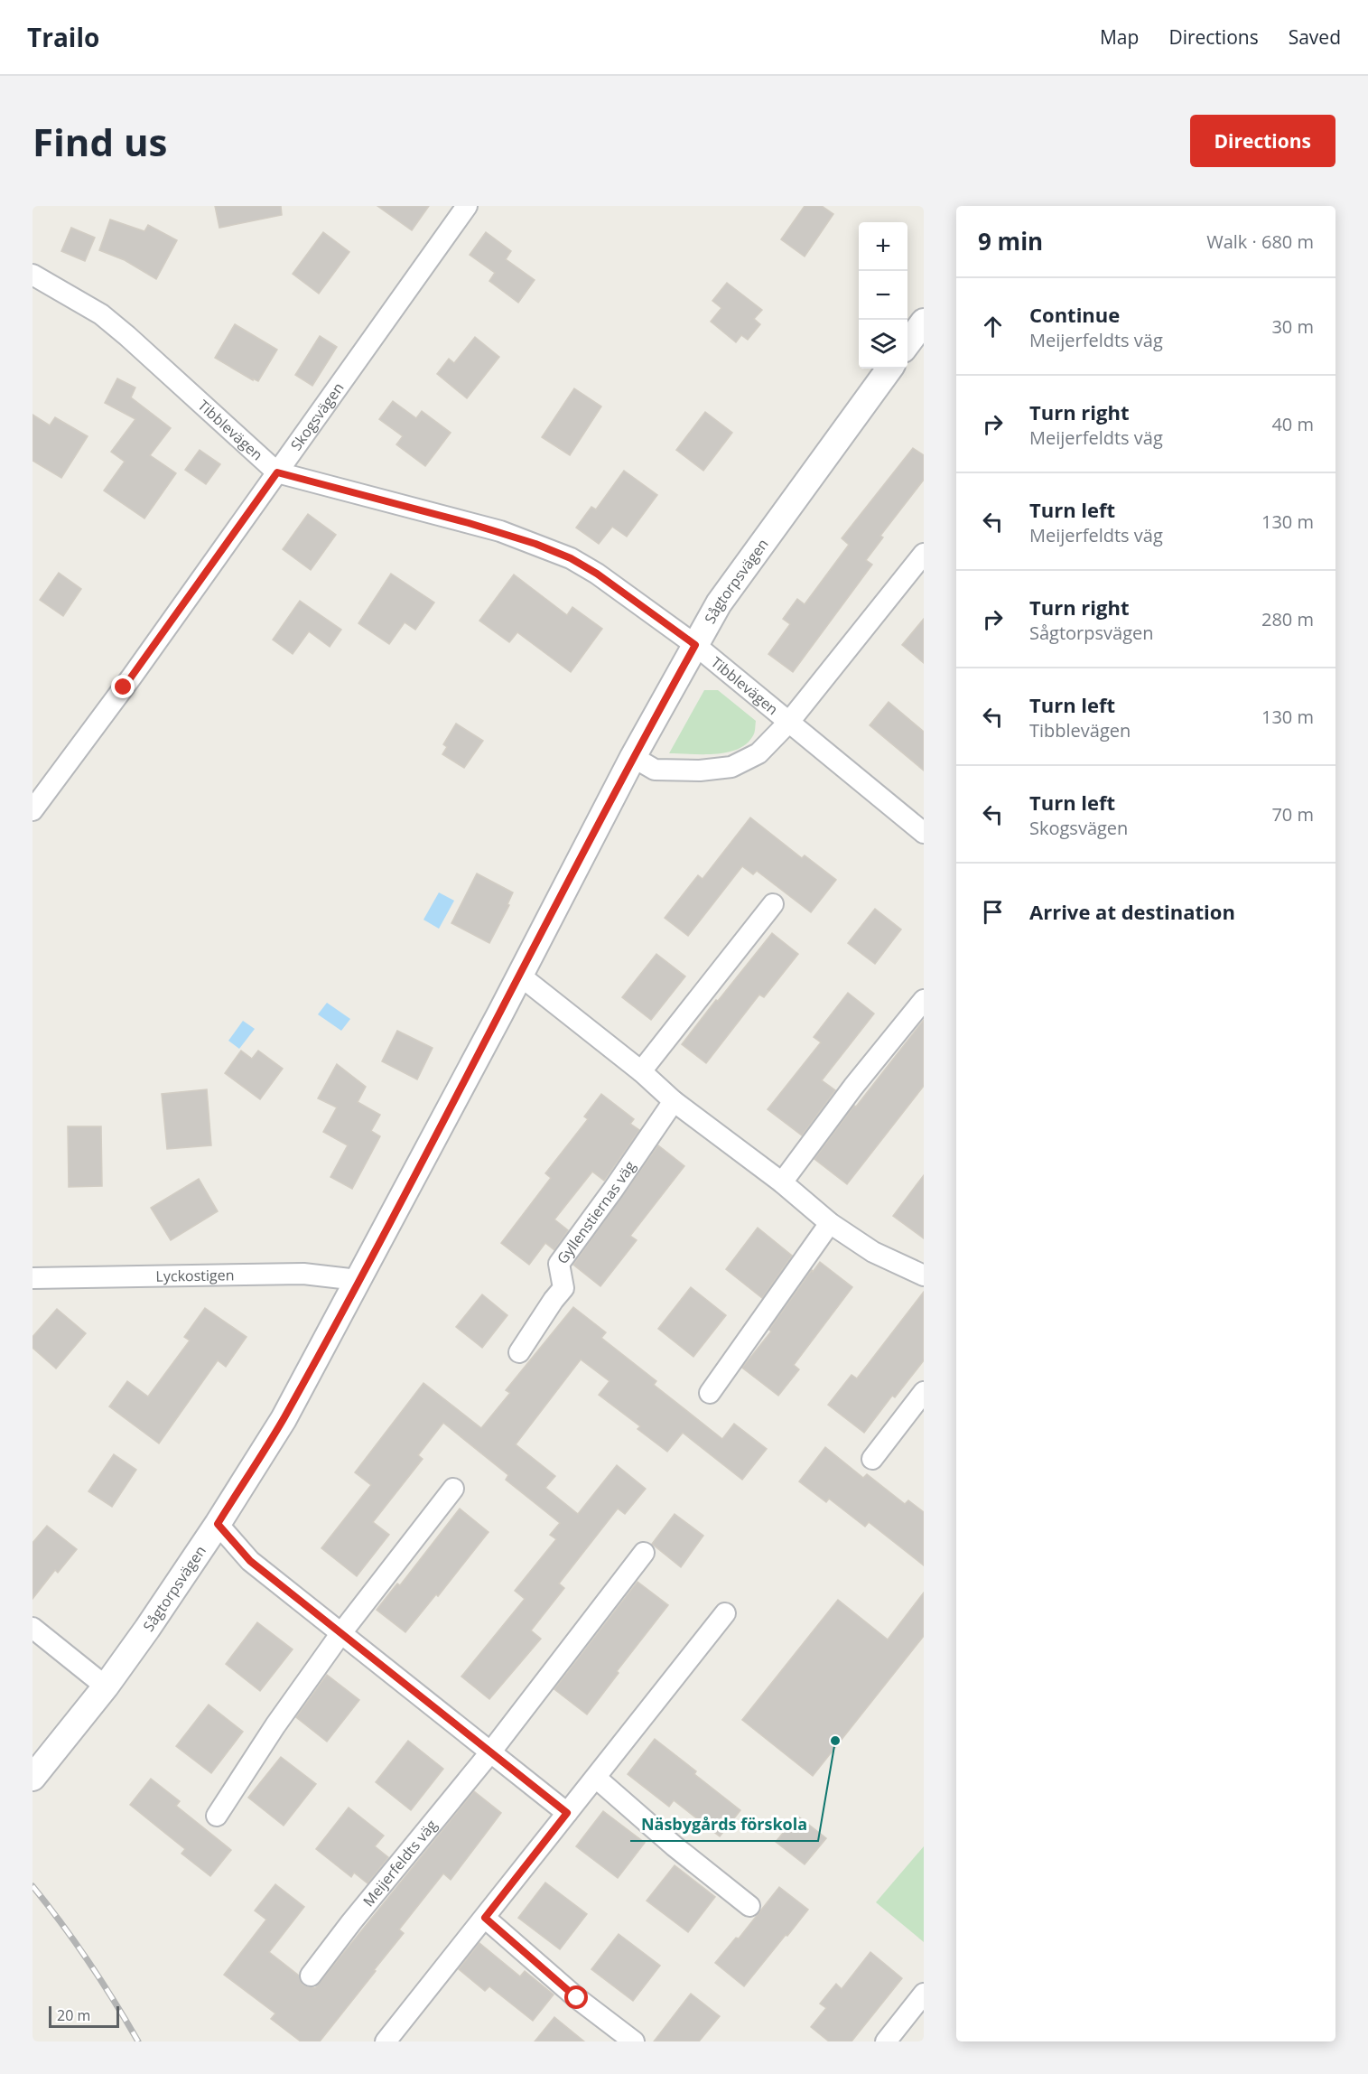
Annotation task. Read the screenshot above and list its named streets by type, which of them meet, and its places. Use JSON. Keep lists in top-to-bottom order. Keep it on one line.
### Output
{"streets":{"street":["Skogsvägen","Tibblevägen","Sågtorpsvägen","Gyllenstiernas väg","Lyckostigen","Meijerfeldts väg"]},"crossings":[["Skogsvägen","Tibblevägen"],["Tibblevägen","Sågtorpsvägen"],["Sågtorpsvägen","Lyckostigen"]],"places":["Näsbygårds förskola"],"scale_bar":"20 m","page":{"header":"Trailo","nav":["Map","Directions","Saved"],"buttons":"Directions","title":"Find us","heading":["9 min","Walk · 680 m"],"map_buttons":["+","−"],"list":[["Continue","Meijerfeldts väg","30 m"],["Turn right","Meijerfeldts väg","40 m"],["Turn left","Meijerfeldts väg","130 m"],["Turn right","Sågtorpsvägen","280 m"],["Turn left","Tibblevägen","130 m"],["Turn left","Skogsvägen","70 m"],"Arrive at destination"],"scale":"20 m"}}
